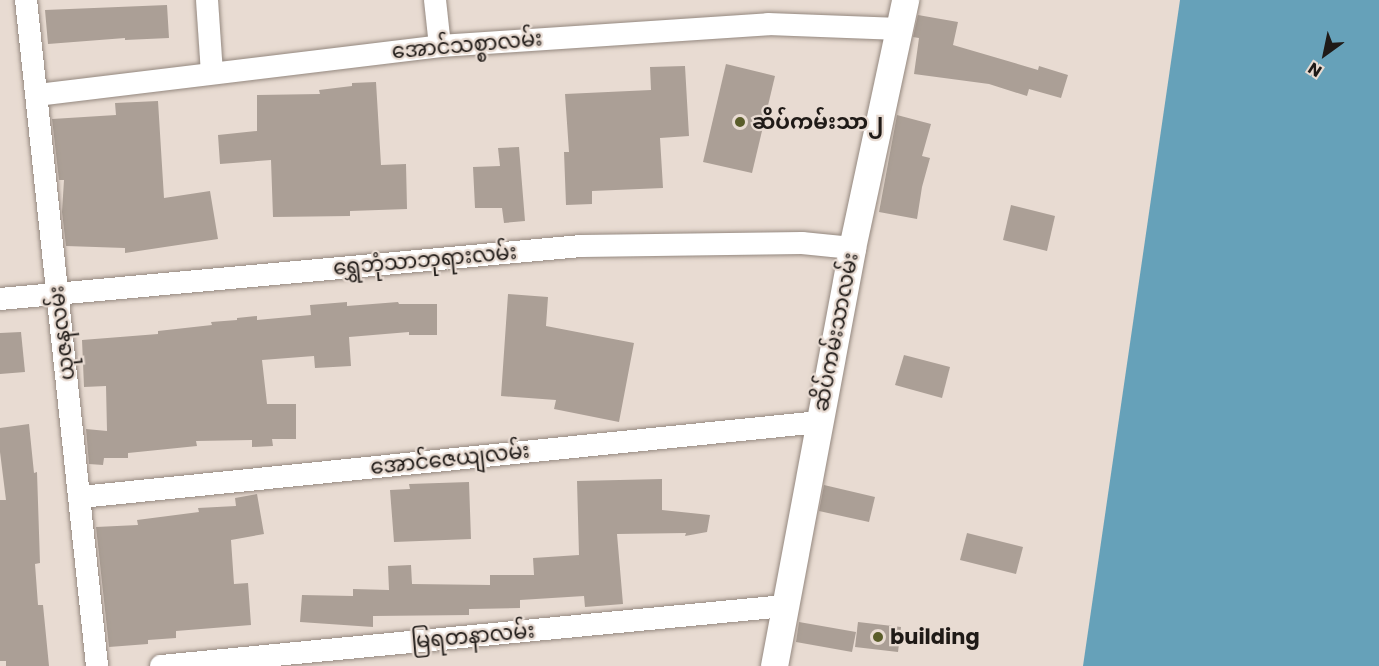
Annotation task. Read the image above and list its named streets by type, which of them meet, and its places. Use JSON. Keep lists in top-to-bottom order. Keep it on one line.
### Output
{"streets":{"street":["အောင်သစ္စာလမ်း","ရွှေဘုံသာဘုရားလမ်း","ဆိပ်ကမ်းသာလမ်း","ယုဇနလမ်း","အောင်ဇေယျလမ်း","မြရတနာလမ်း"]},"crossings":[["အောင်သစ္စာလမ်း","ဆိပ်ကမ်းသာလမ်း"],["အောင်သစ္စာလမ်း","ယုဇနလမ်း"],["ရွှေဘုံသာဘုရားလမ်း","ဆိပ်ကမ်းသာလမ်း"],["ရွှေဘုံသာဘုရားလမ်း","ယုဇနလမ်း"],["ဆိပ်ကမ်းသာလမ်း","အောင်ဇေယျလမ်း"],["ဆိပ်ကမ်းသာလမ်း","မြရတနာလမ်း"],["ယုဇနလမ်း","အောင်ဇေယျလမ်း"]],"places":["ဆိပ်ကမ်းသာ၂","building"],"north":"bottom left"}
